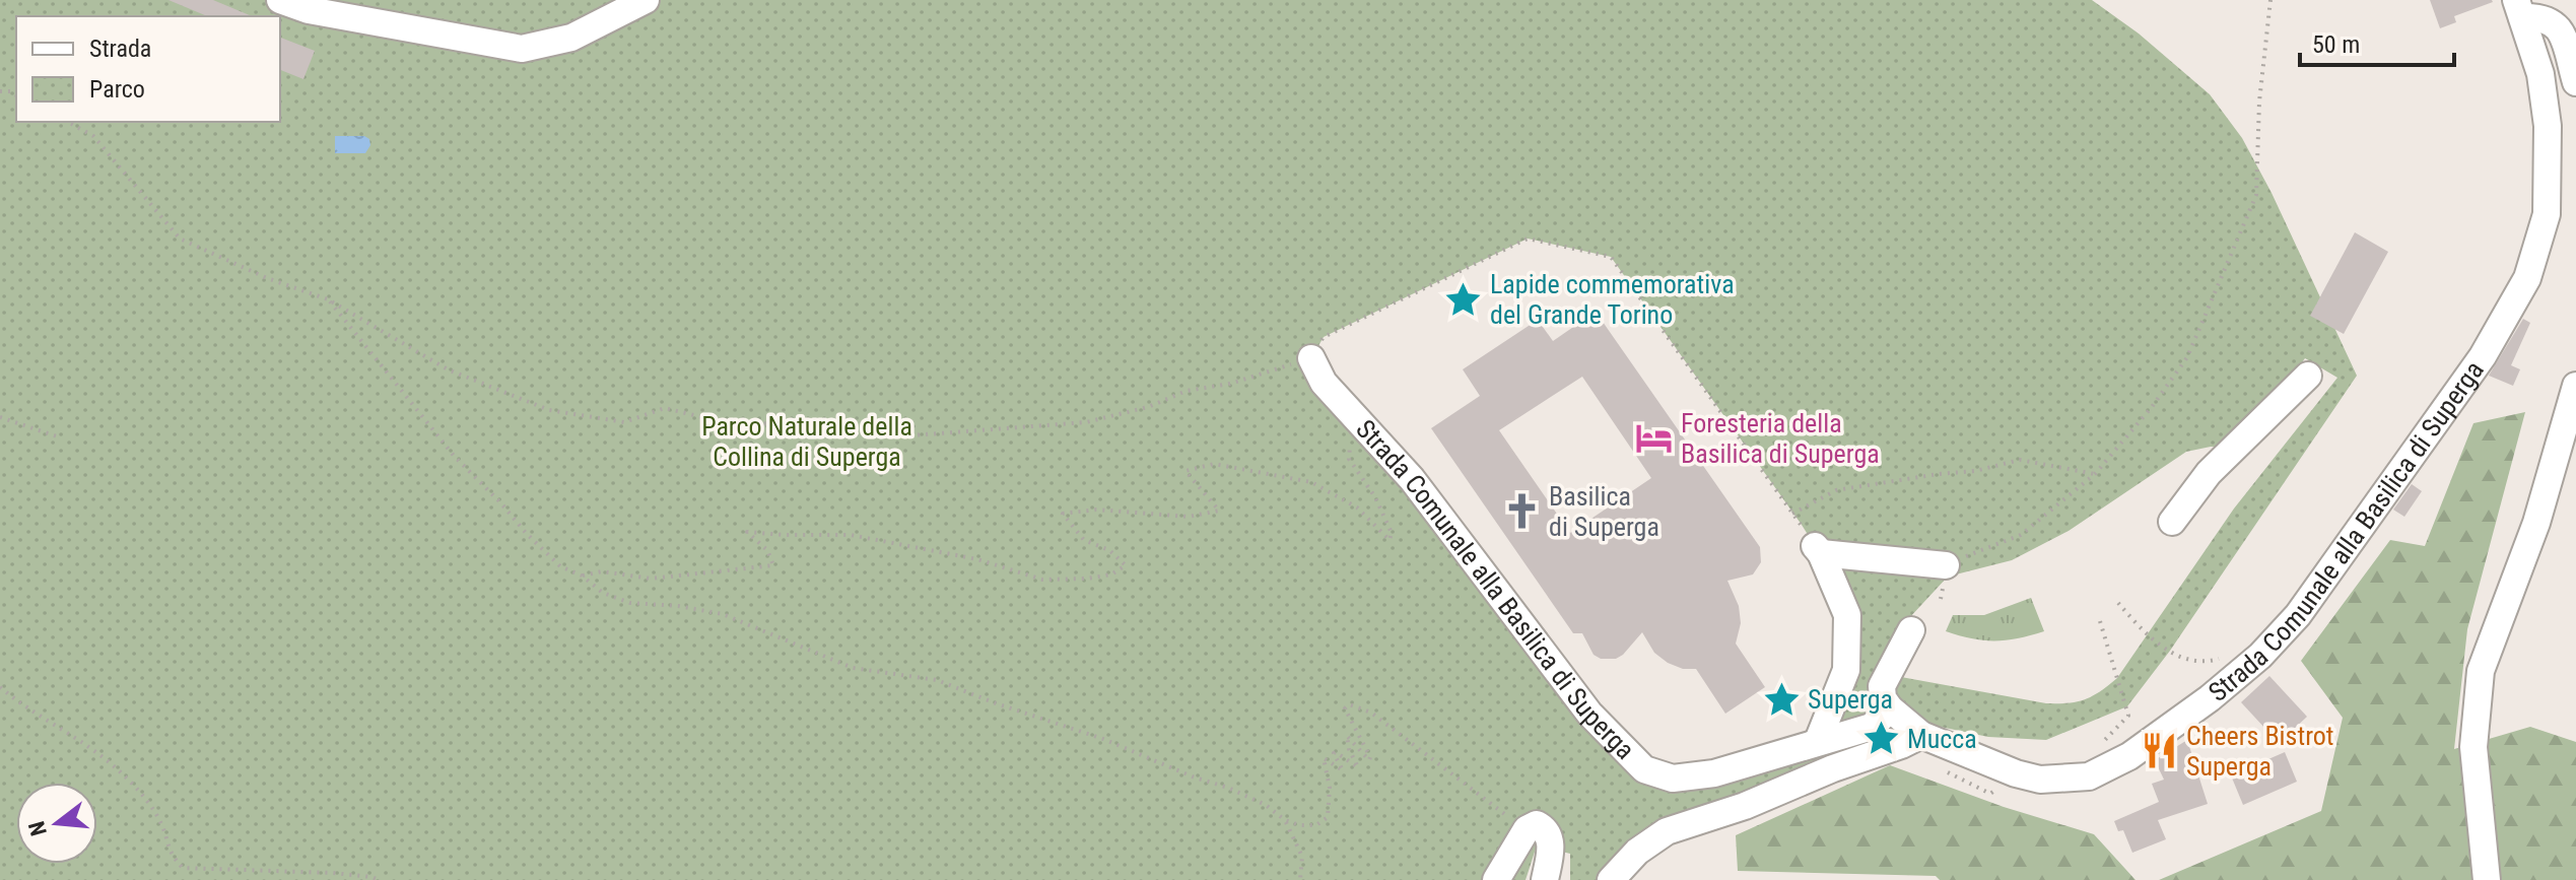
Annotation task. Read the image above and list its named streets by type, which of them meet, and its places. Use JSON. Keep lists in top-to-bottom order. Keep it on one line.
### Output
{"streets":{"street":["Strada Comunale alla Basilica di Superga"]},"parks":["Parco Naturale della Collina di Superga"],"places":{"place":["Lapide commemorativa del Grande Torino","Superga","Mucca"],"hotel":["Foresteria della Basilica di Superga"],"church":["Basilica di Superga"],"restaurant":["Cheers Bistrot Superga"]},"legend":["Strada","Parco"],"scale_bar":"50 m","north":"left"}
